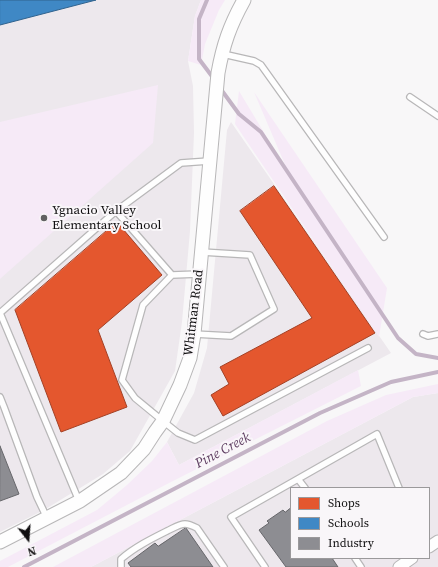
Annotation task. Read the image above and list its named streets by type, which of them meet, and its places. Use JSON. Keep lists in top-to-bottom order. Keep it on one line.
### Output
{"streets":{"street":["Whitman Road"]},"water":["Pine Creek"],"places":["Ygnacio Valley Elementary School"],"legend":["Shops","Schools","Industry"],"north":"bottom"}
